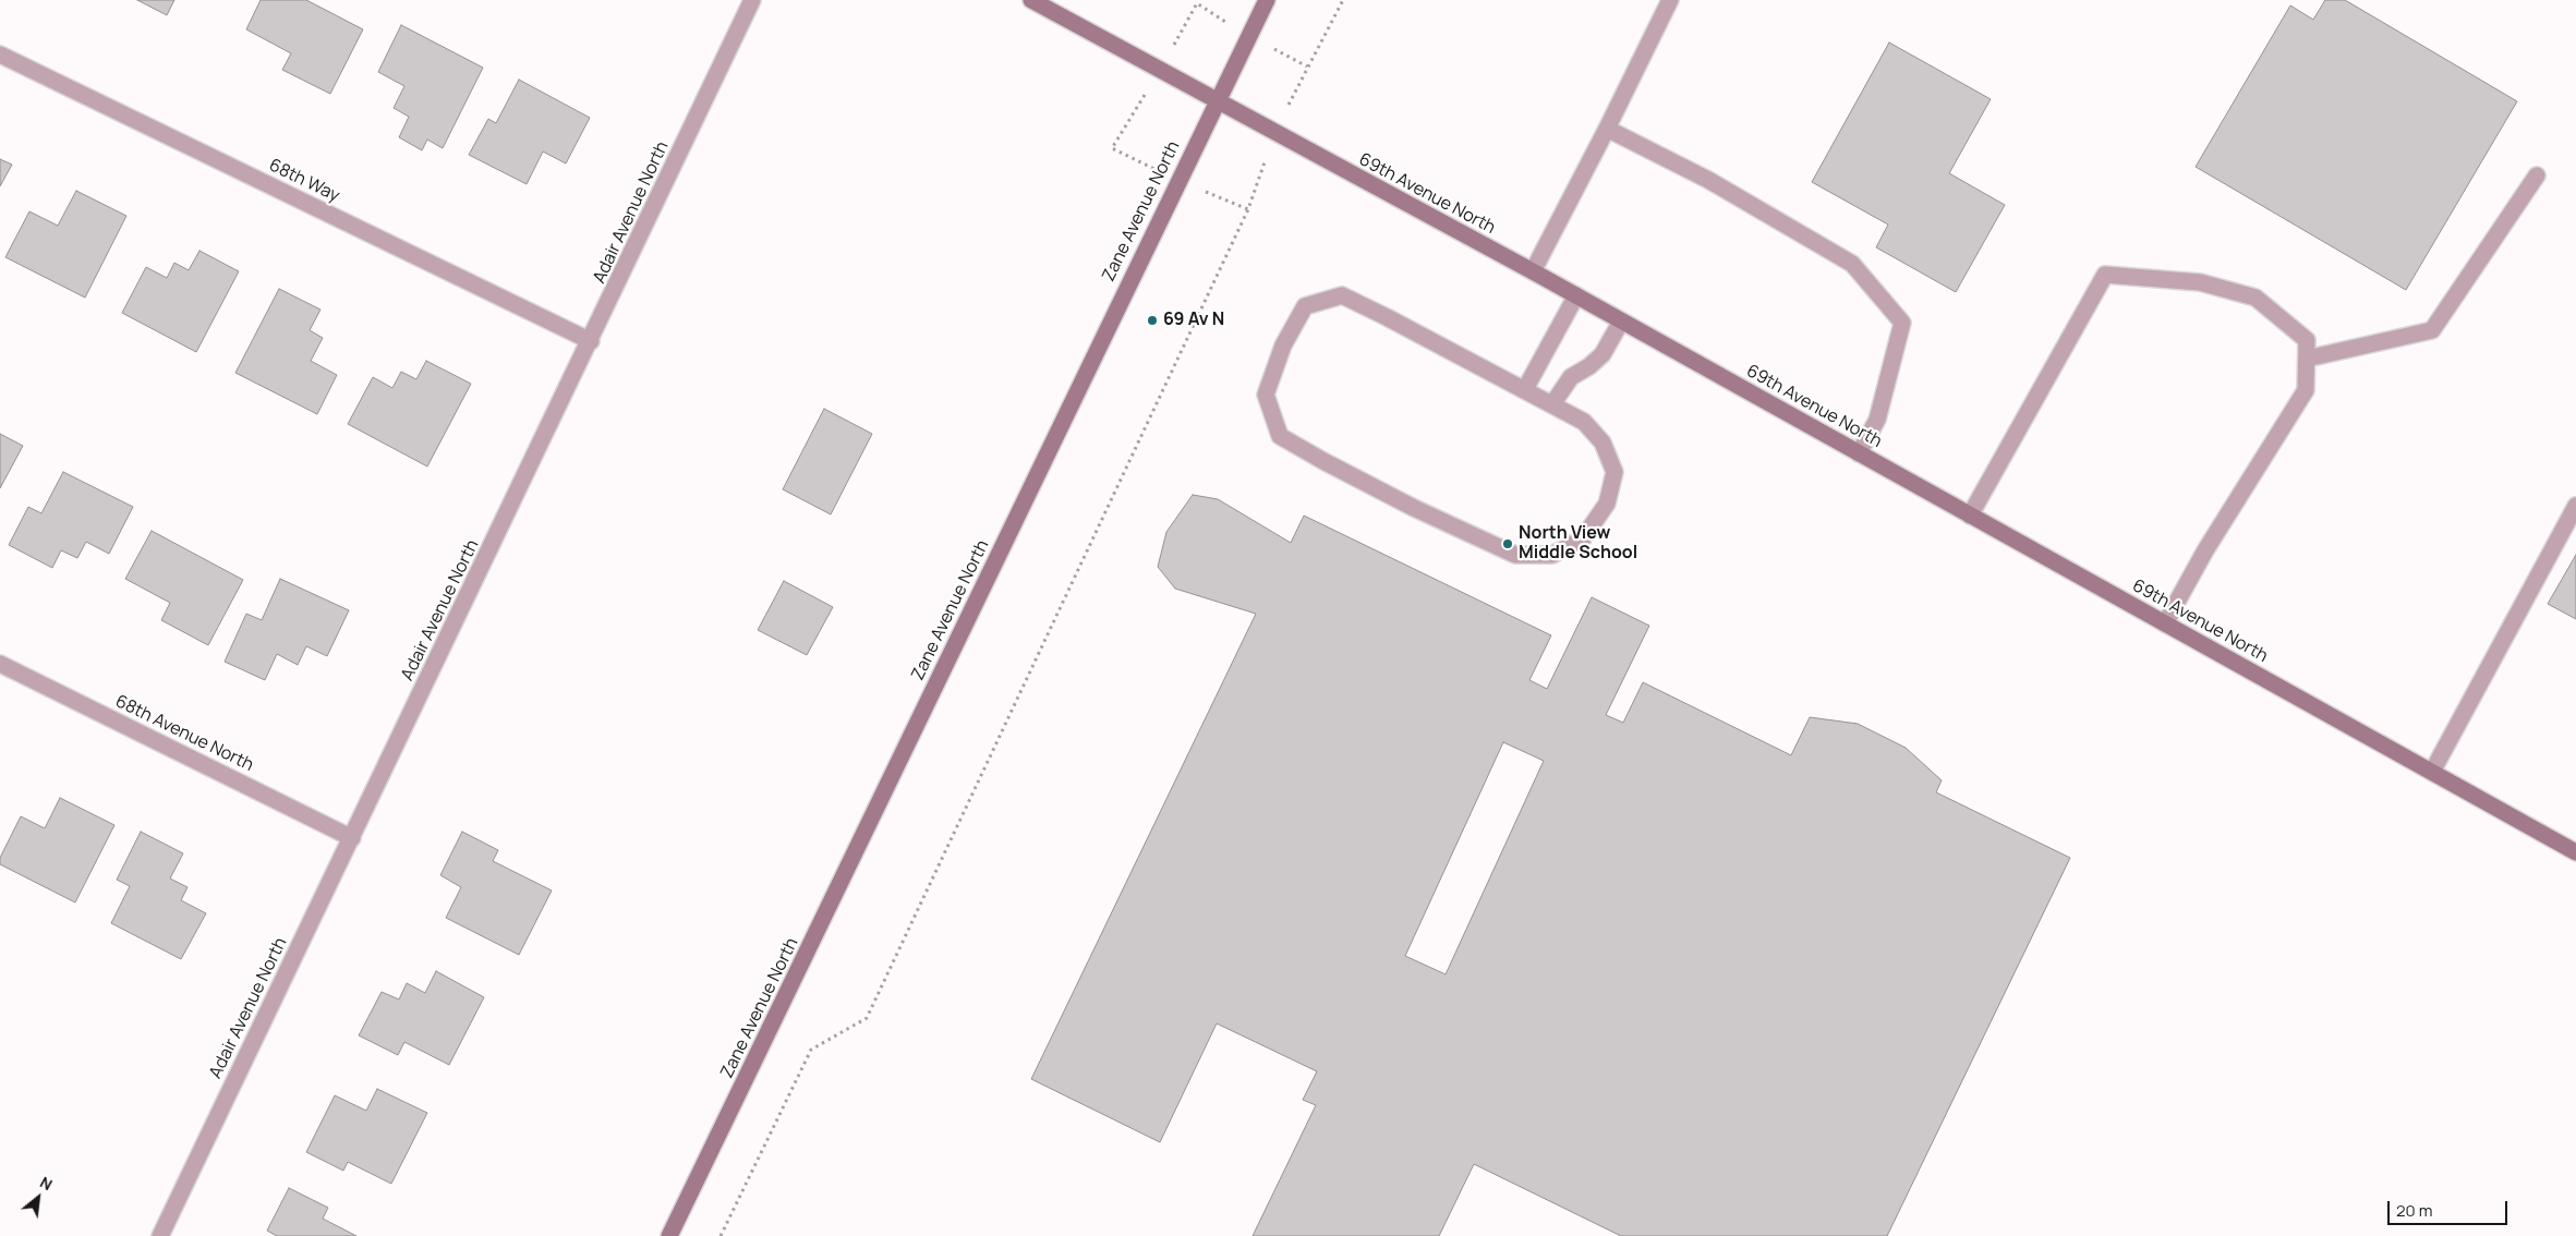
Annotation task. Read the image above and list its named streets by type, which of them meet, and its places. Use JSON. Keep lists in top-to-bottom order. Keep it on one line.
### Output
{"streets":{"street":["68th Way","69th Avenue North","Zane Avenue North","Adair Avenue North","68th Avenue North"]},"crossings":[["68th Way","Adair Avenue North"],["69th Avenue North","Zane Avenue North"],["Adair Avenue North","68th Avenue North"]],"places":["69 Av N","North View Middle School"],"scale_bar":"20 m","north":"top right"}
